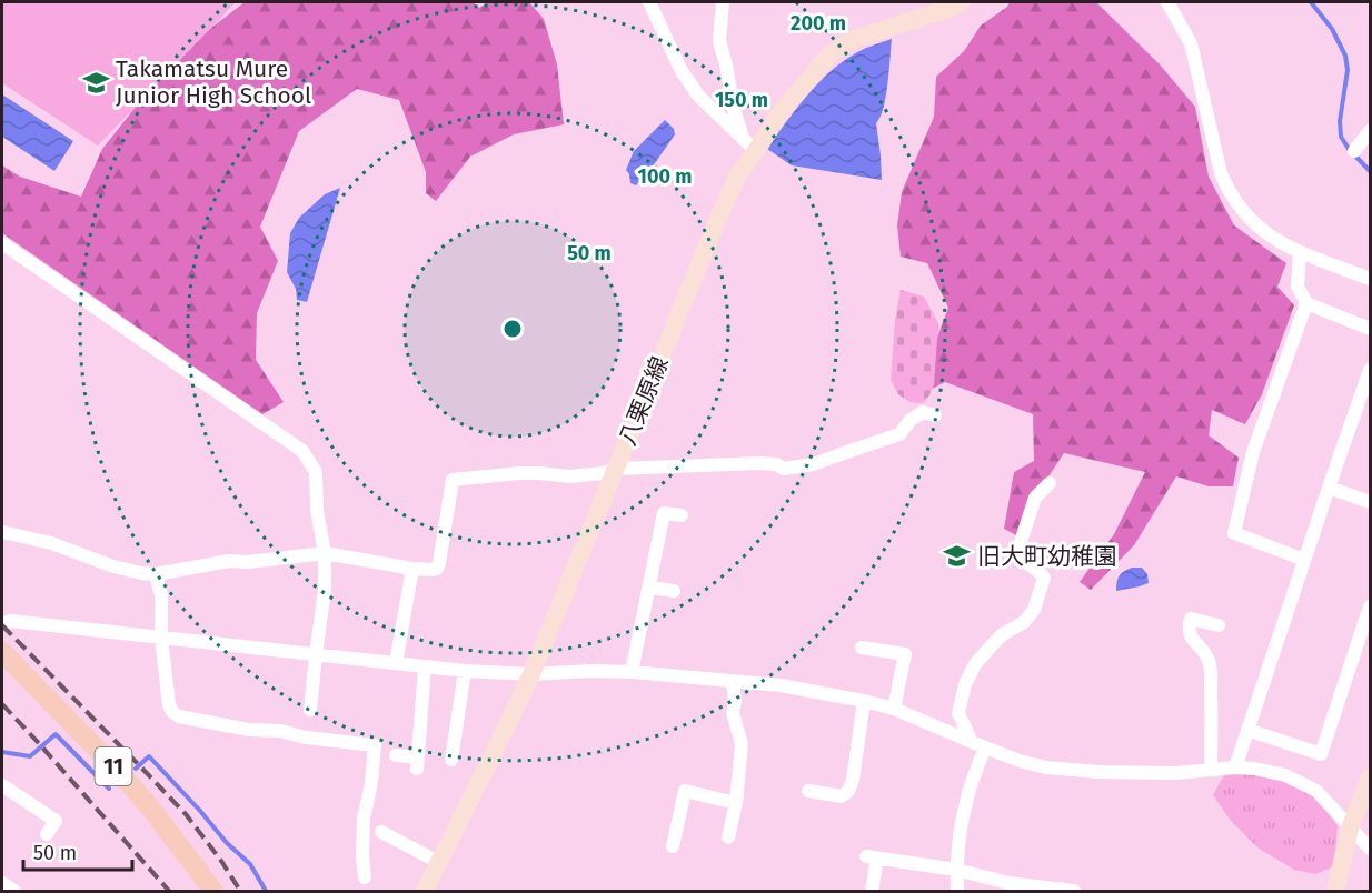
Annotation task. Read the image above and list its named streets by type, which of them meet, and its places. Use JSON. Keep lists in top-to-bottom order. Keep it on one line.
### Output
{"streets":{"highway":["11"],"main road":["八栗原線"]},"places":{"school or university":["Takamatsu Mure Junior High School","旧大町幼稚園"]},"scale_bar":"50 m","rings":["200 m","150 m","100 m","50 m"]}
